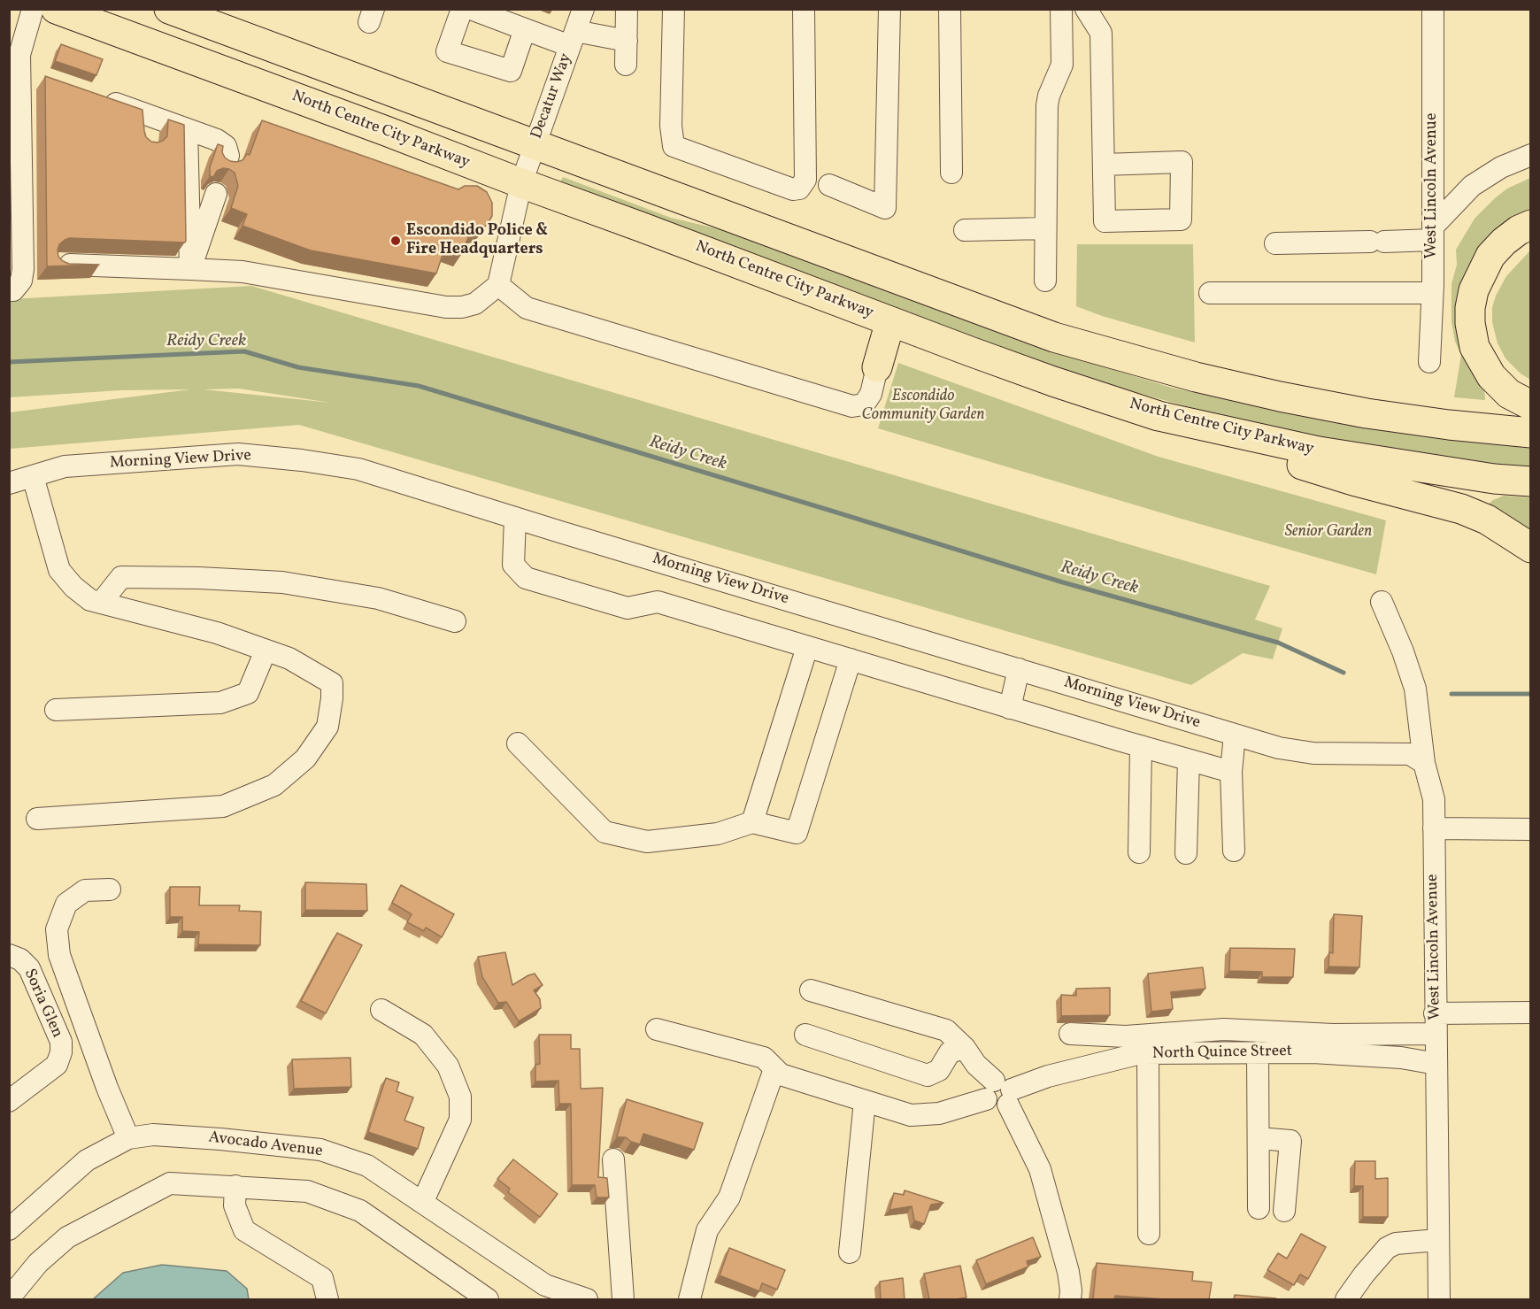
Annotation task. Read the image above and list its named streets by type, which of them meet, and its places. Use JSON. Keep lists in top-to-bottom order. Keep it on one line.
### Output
{"streets":{"highway":["North Centre City Parkway"],"street":["Decatur Way","West Lincoln Avenue","Morning View Drive","Soria Glen","North Quince Street","Avocado Avenue"]},"crossings":[["Decatur Way","North Centre City Parkway"],["West Lincoln Avenue","Morning View Drive"],["West Lincoln Avenue","North Quince Street"]],"water":["Reidy Creek"],"parks":["Escondido Community Garden","Senior Garden"],"places":["Escondido Police & Fire Headquarters"]}
